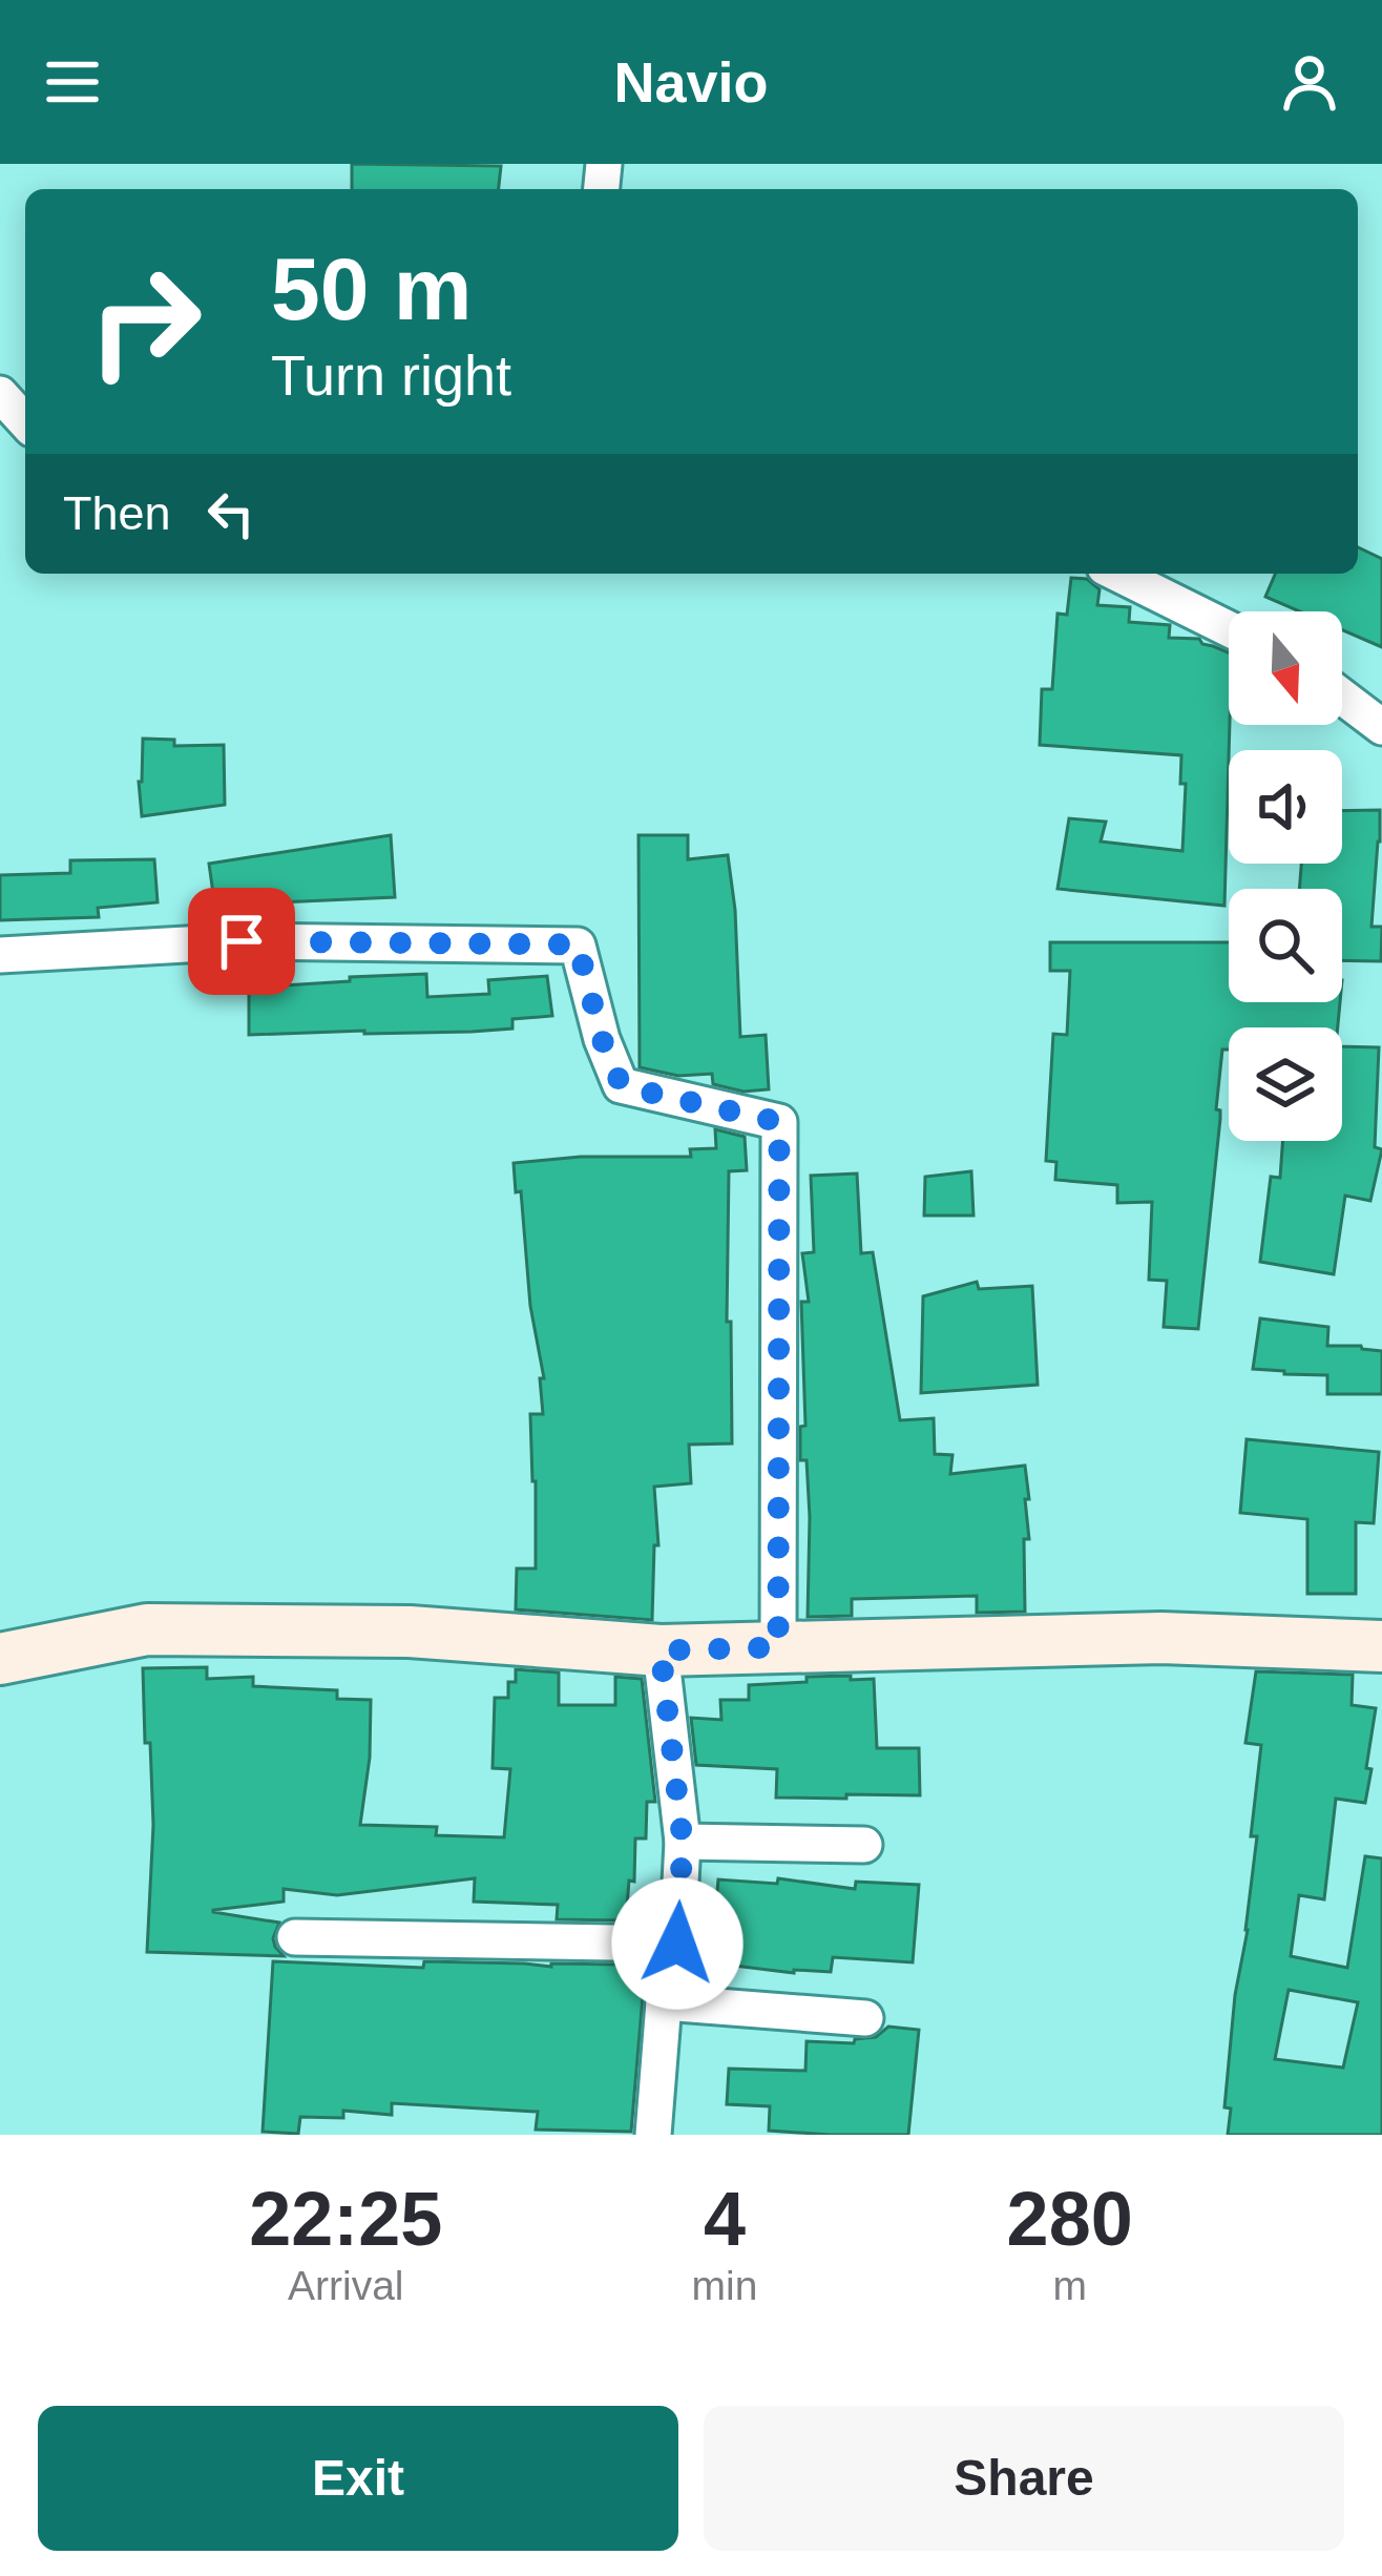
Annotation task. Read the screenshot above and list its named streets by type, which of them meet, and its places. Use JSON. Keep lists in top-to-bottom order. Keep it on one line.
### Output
{"north":"bottom","page":{"header":"Navio","turn":["50 m","Turn right"],"then":"Then","eta":["22:25","Arrival","4","min","280","m"],"buttons":["Exit","Share"]}}
